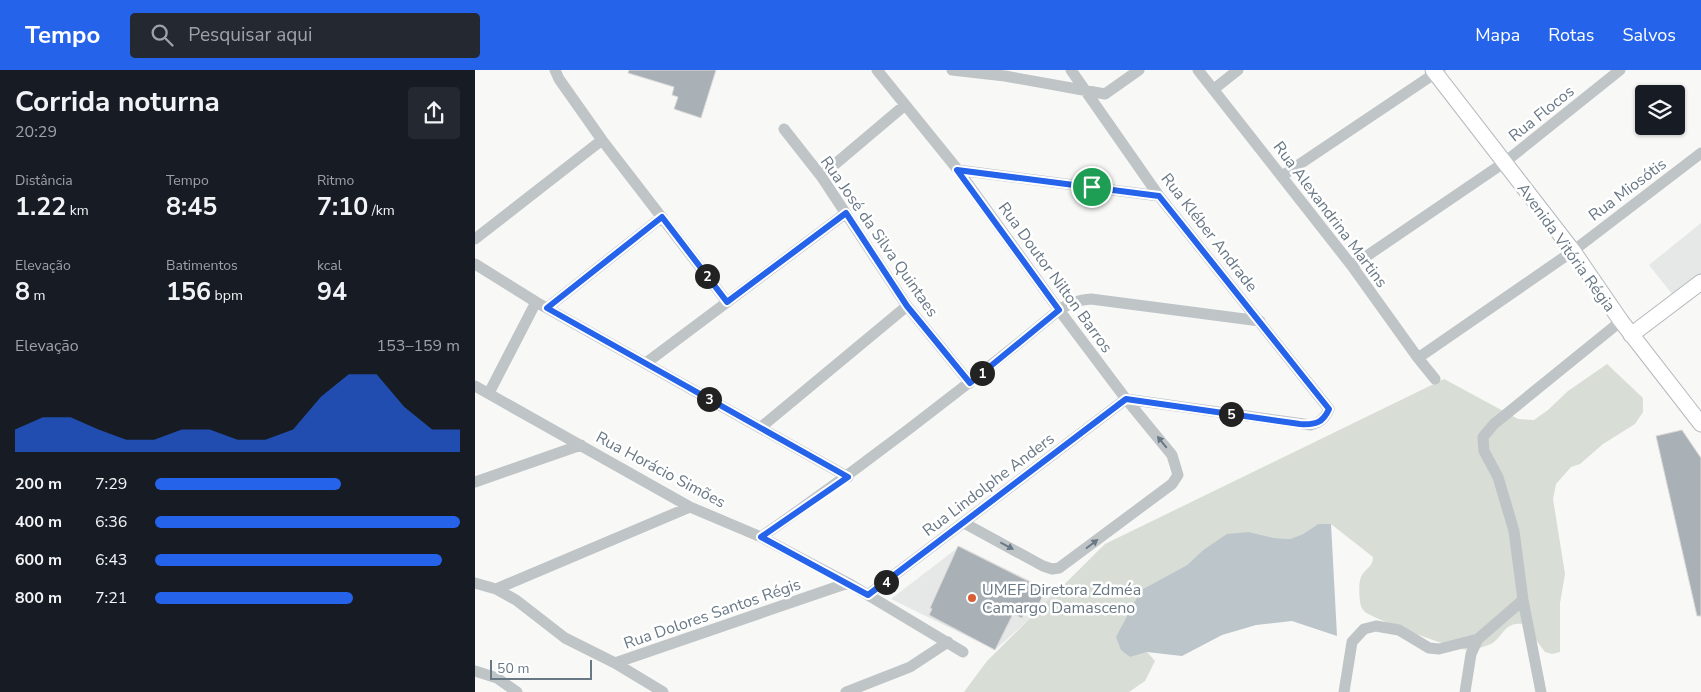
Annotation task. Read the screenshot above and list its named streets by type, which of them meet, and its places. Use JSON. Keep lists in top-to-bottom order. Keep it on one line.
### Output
{"streets":{"street":["Rua Flocos","Rua Miosótis","Rua Alexandrina Martins","Rua Kléber Andrade","Rua José da Silva Quintaes","Avenida Vitória Régia","Rua Doutor Nilton Barros","Rua Horácio Simões","Rua Lindolphe Anders","Rua Dolores Santos Régis"]},"crossings":[["Rua Flocos","Rua Alexandrina Martins"],["Rua Flocos","Avenida Vitória Régia"],["Rua Miosótis","Rua Alexandrina Martins"],["Rua Miosótis","Avenida Vitória Régia"],["Rua Kléber Andrade","Rua Doutor Nilton Barros"],["Rua Kléber Andrade","Rua Lindolphe Anders"],["Rua Doutor Nilton Barros","Rua Lindolphe Anders"],["Rua Horácio Simões","Rua Lindolphe Anders"],["Rua Horácio Simões","Rua Dolores Santos Régis"]],"places":["UMEF Diretora Zdméa Camargo Damasceno"],"scale_bar":"50 m","page":{"header":"Tempo","search":"Pesquisar aqui","nav":["Mapa","Rotas","Salvos"],"heading":["Corrida noturna","20:29"],"stats":[["Distância","1.22 km"],["Tempo","8:45"],["Ritmo","7:10 /km"],["Elevação","8 m"],["Batimentos","156 bpm"],["kcal","94"]],"pins":["2","1","3","5","4"],"chart":["Elevação","153–159 m"],"list":[{"name":"200 m","note":"7:29"},{"name":"400 m","note":"6:36"},{"name":"600 m","note":"6:43"},{"name":"800 m","note":"7:21"}],"scale":"50 m"}}
